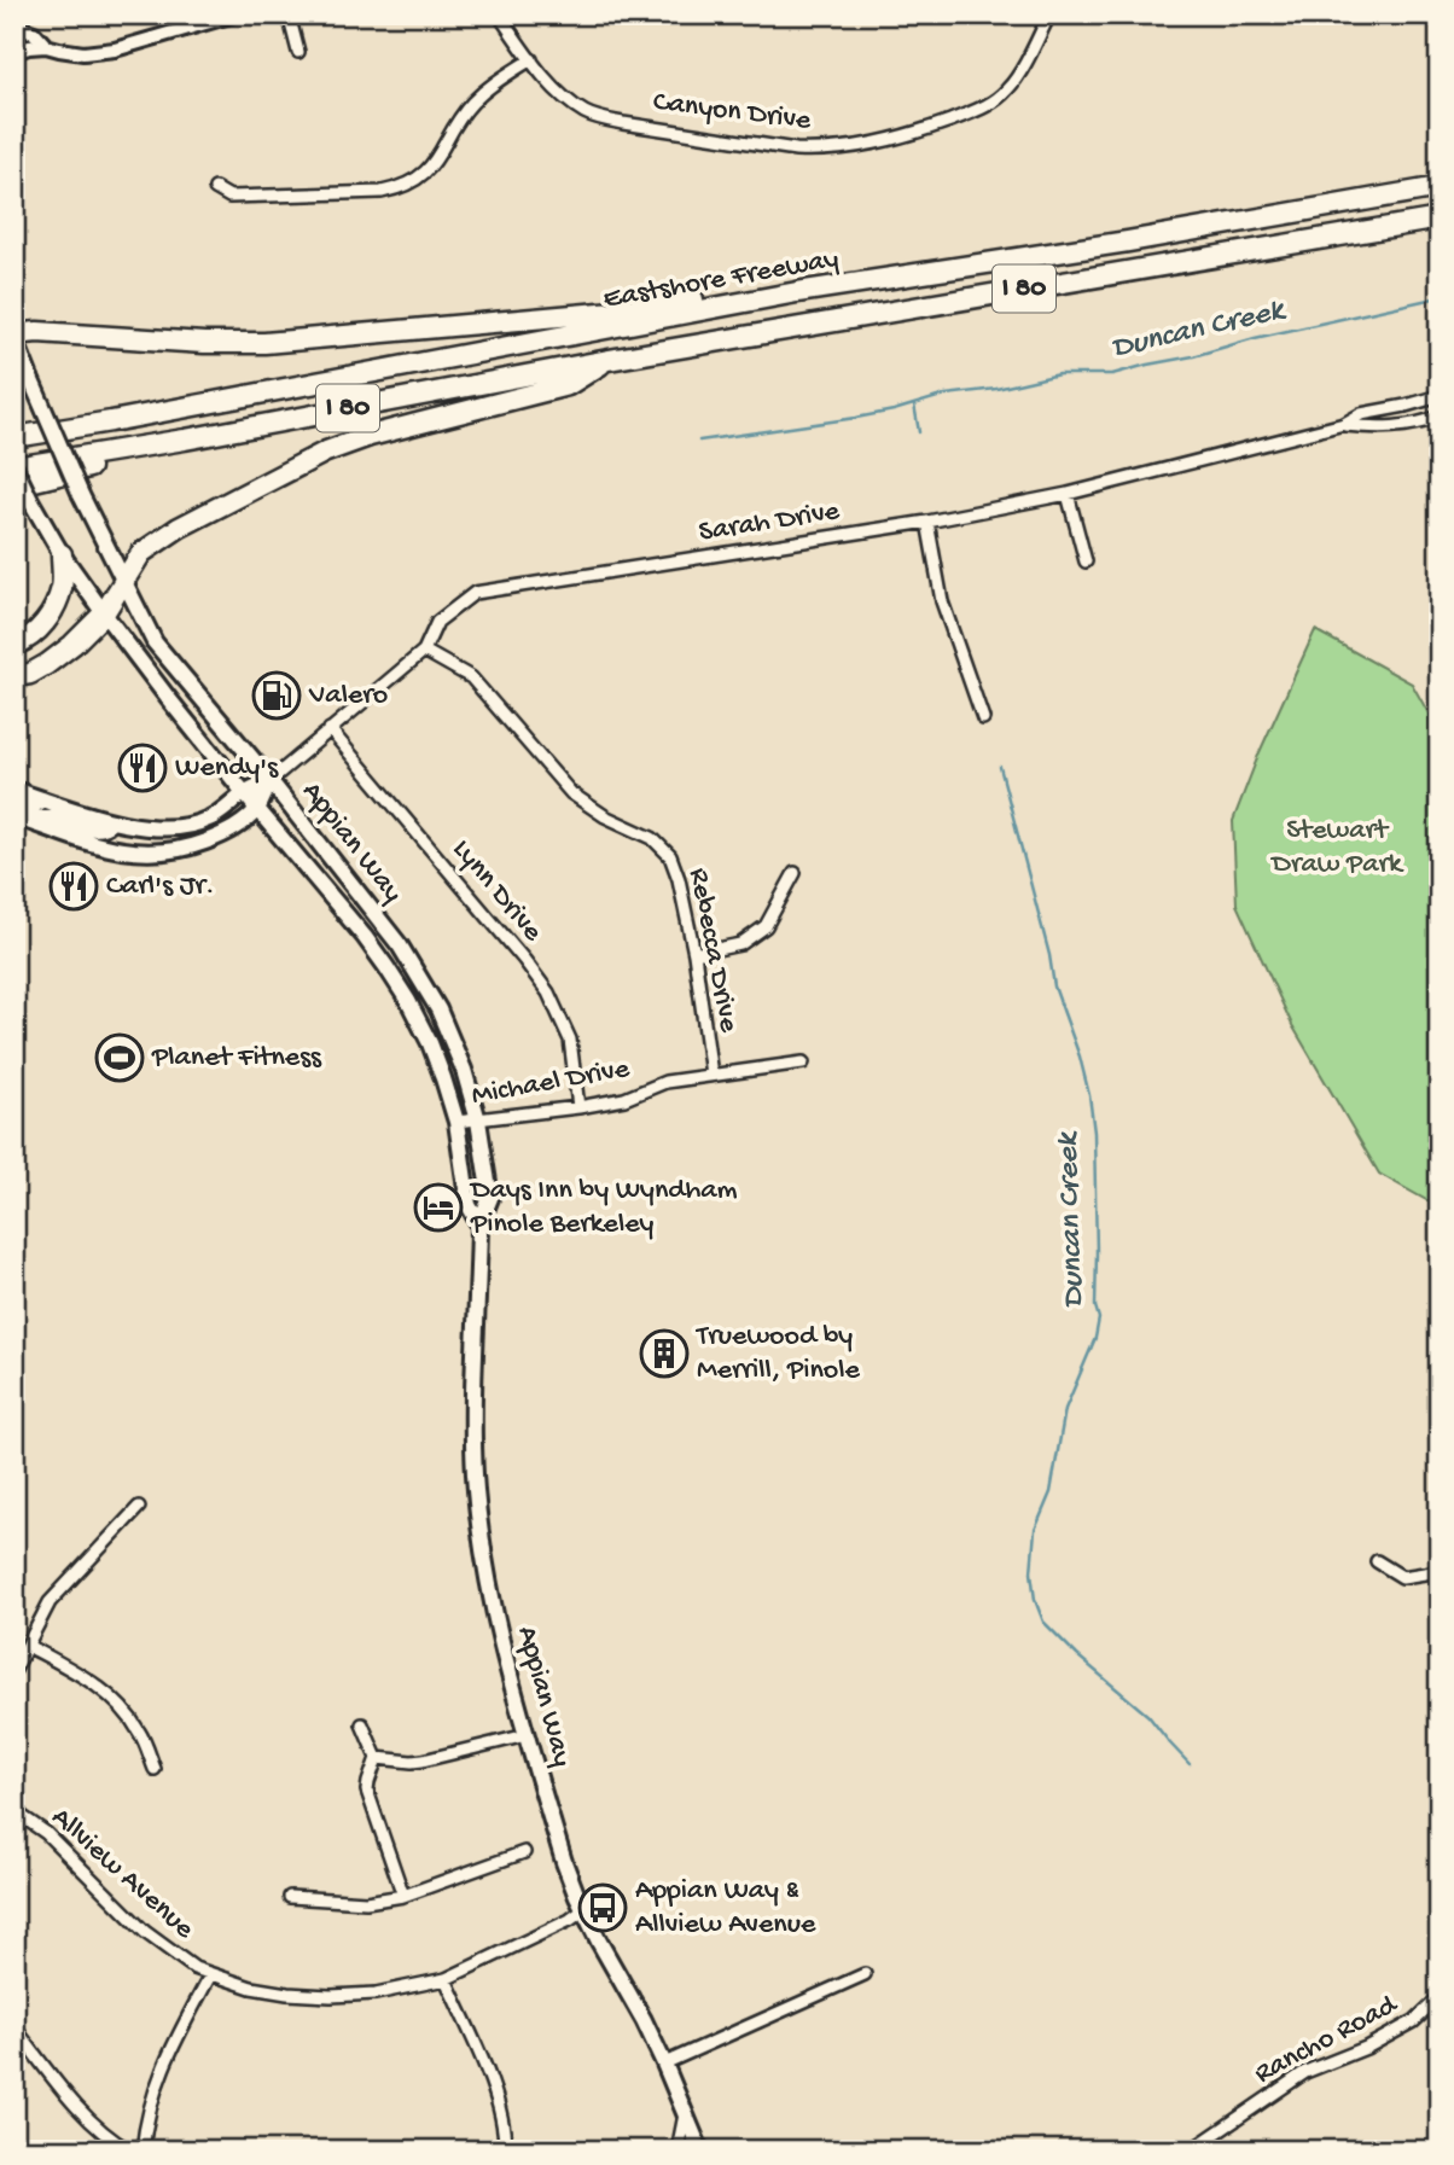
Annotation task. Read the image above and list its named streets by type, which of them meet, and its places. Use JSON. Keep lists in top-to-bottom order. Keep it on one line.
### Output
{"streets":{"highway":["Eastshore Freeway","I 80"],"main road":["Appian Way"],"street":["Canyon Drive","Sarah Drive","Lynn Drive","Rebecca Drive","Michael Drive","Allview Avenue","Rancho Road"]},"crossings":[["Eastshore Freeway","Appian Way"],["Sarah Drive","Appian Way"],["Sarah Drive","Lynn Drive"],["Sarah Drive","Rebecca Drive"],["Appian Way","Michael Drive"],["Appian Way","Allview Avenue"],["Lynn Drive","Michael Drive"],["Rebecca Drive","Michael Drive"]],"water":["Duncan Creek"],"parks":["Stewart Draw Park"],"places":{"fuel station":["Valero"],"restaurant":["Wendy's","Carl's Jr."],"sports":["Planet Fitness"],"hotel":["Days Inn by Wyndham Pinole Berkeley"],"building":["Truewood by Merrill, Pinole"],"bus stop":["Appian Way & Allview Avenue"]}}
